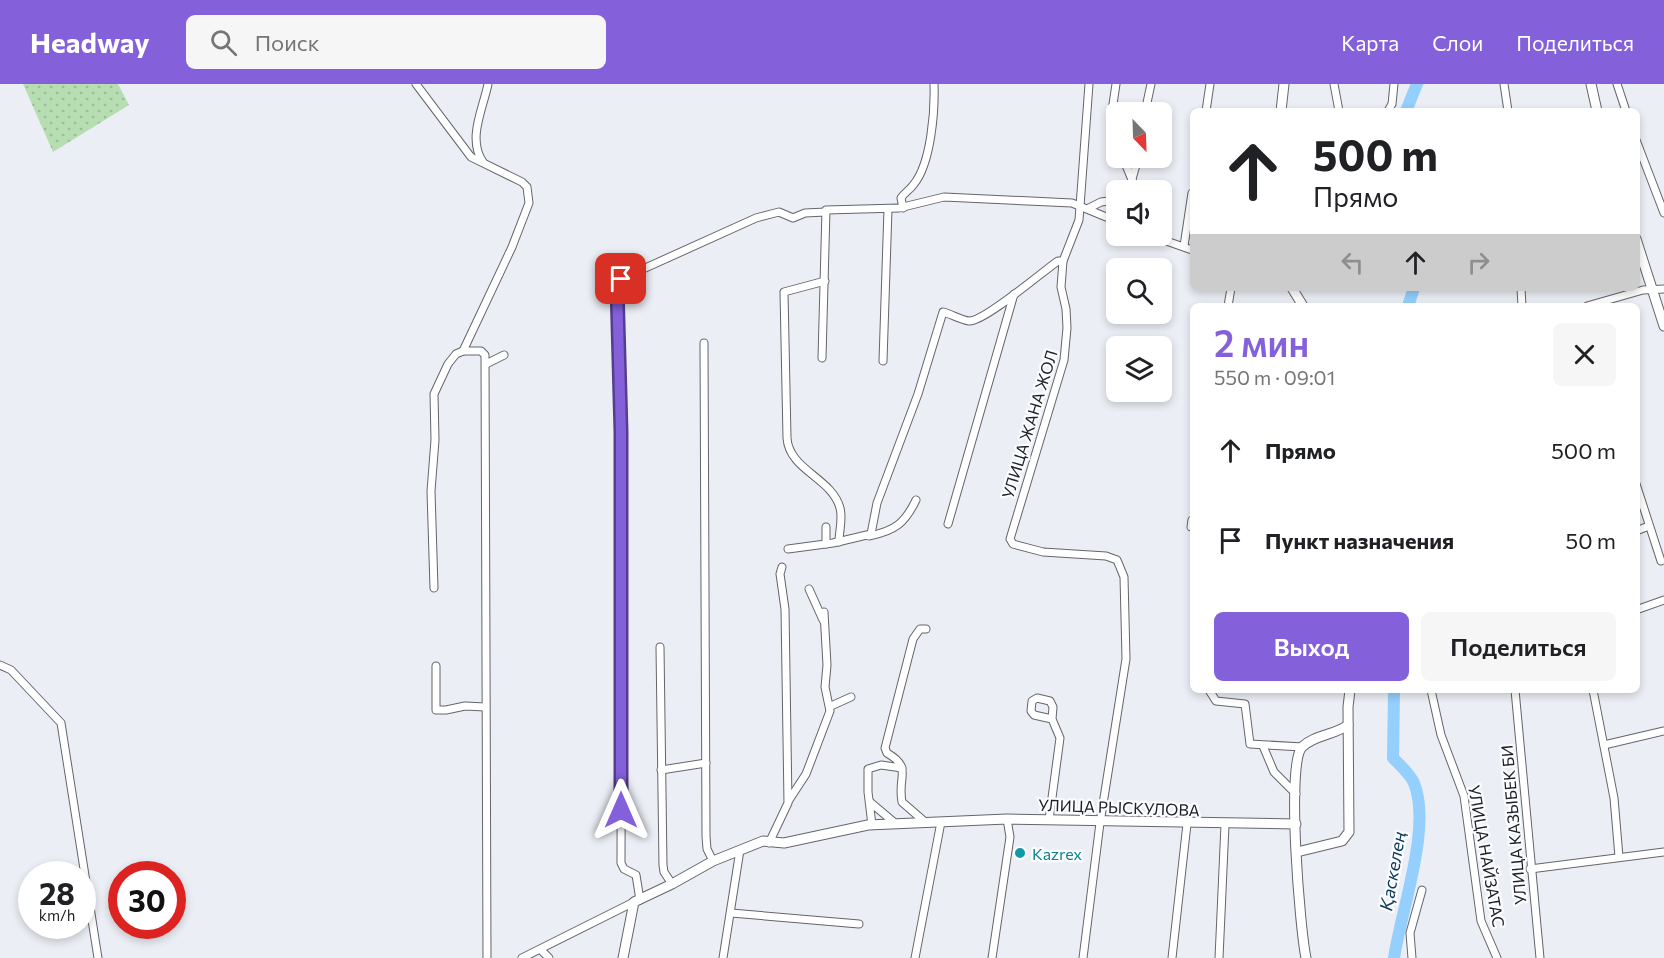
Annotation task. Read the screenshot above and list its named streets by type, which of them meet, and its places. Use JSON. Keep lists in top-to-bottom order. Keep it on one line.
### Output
{"streets":{"street":["УЛИЦА ЖАНА ЖОЛ","УЛИЦА РЫСКУЛОВА","УЛИЦА КАЗЫБЕК БИ","УЛИЦА НАЙЗАТАС"]},"crossings":[["УЛИЦА ЖАНА ЖОЛ","УЛИЦА РЫСКУЛОВА"]],"water":["Қаскелең"],"places":["Kazrex"],"north":"bottom right","page":{"header":"Headway","search":"Поиск","nav":["Карта","Слои","Поделиться"],"turn":["500 m","Прямо"],"heading":["2 мин","550 m · 09:01"],"list":[{"name":"Прямо","value":"500 m"},{"name":"Пункт назначения","value":"50 m"}],"buttons":["Выход","Поделиться"],"speed":"28 km/h","limit":"30"}}
